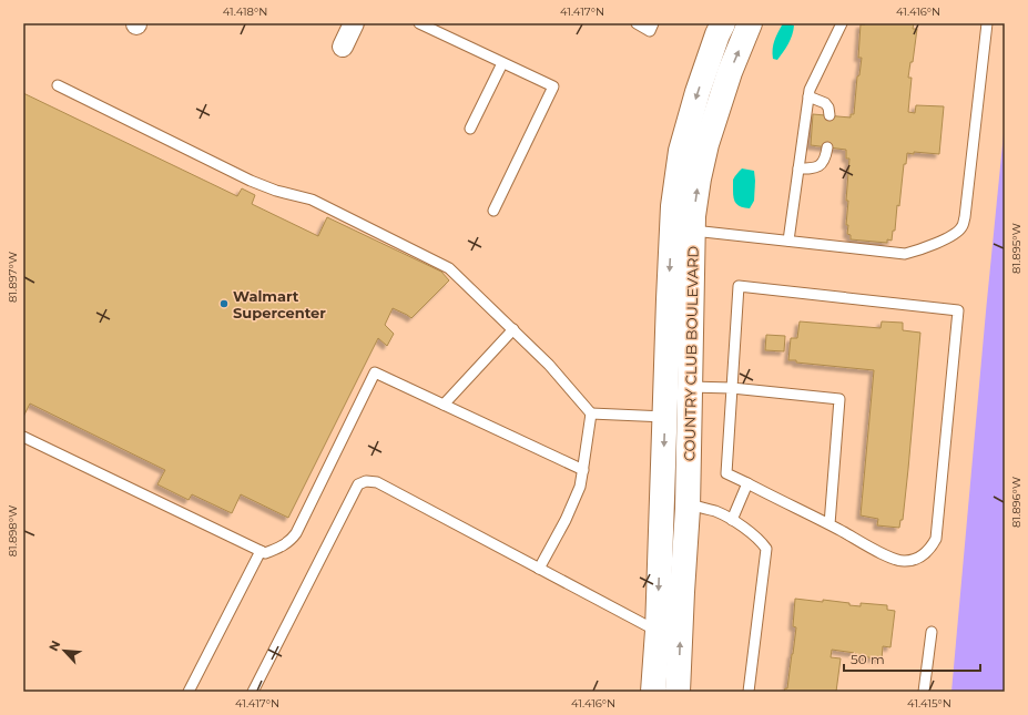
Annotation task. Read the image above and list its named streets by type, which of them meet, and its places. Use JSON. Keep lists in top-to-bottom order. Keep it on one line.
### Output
{"streets":{"street":["COUNTRY CLUB BOULEVARD"]},"places":["Walmart Supercenter"],"scale_bar":"50 m","north":"top left","coordinates":["41.418°N","41.417°N","41.416°N","81.895°W","81.897°W","81.896°W","81.898°W","41.415°N"]}
